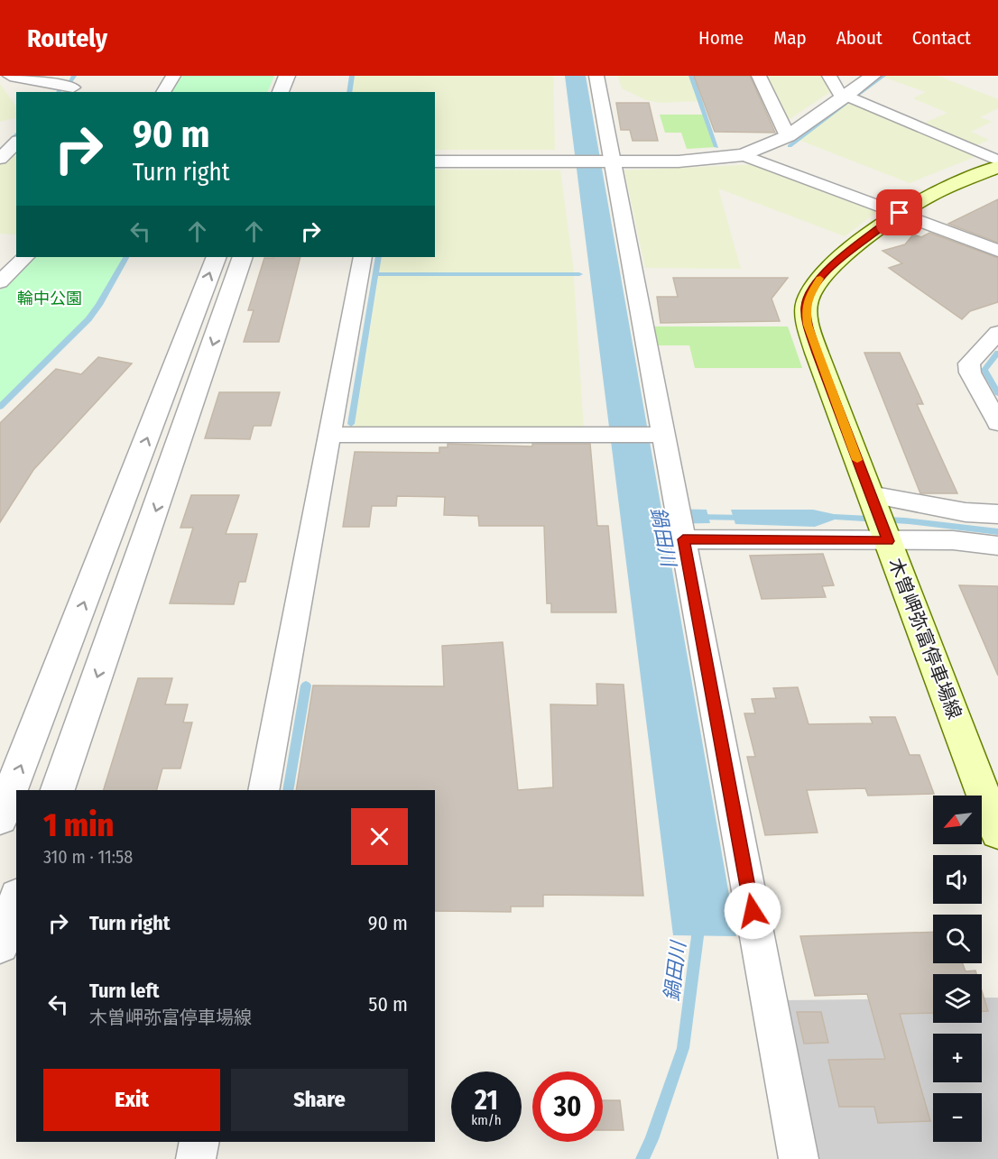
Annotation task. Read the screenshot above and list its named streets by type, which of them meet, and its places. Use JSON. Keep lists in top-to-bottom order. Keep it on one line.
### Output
{"streets":{"main road":["木曽岬弥富停車場線"]},"water":["鍋田川"],"parks":["輪中公園"],"north":"bottom left","page":{"header":"Routely","nav":["Home","Map","About","Contact"],"turn":["90 m","Turn right"],"heading":["1 min","310 m · 11:58"],"map_buttons":["+","−"],"list":[{"name":"Turn right","value":"90 m"},{"name":"Turn left","note":"木曽岬弥富停車場線","value":"50 m"}],"buttons":["Exit","Share"],"speed":"21 km/h","limit":"30"}}
